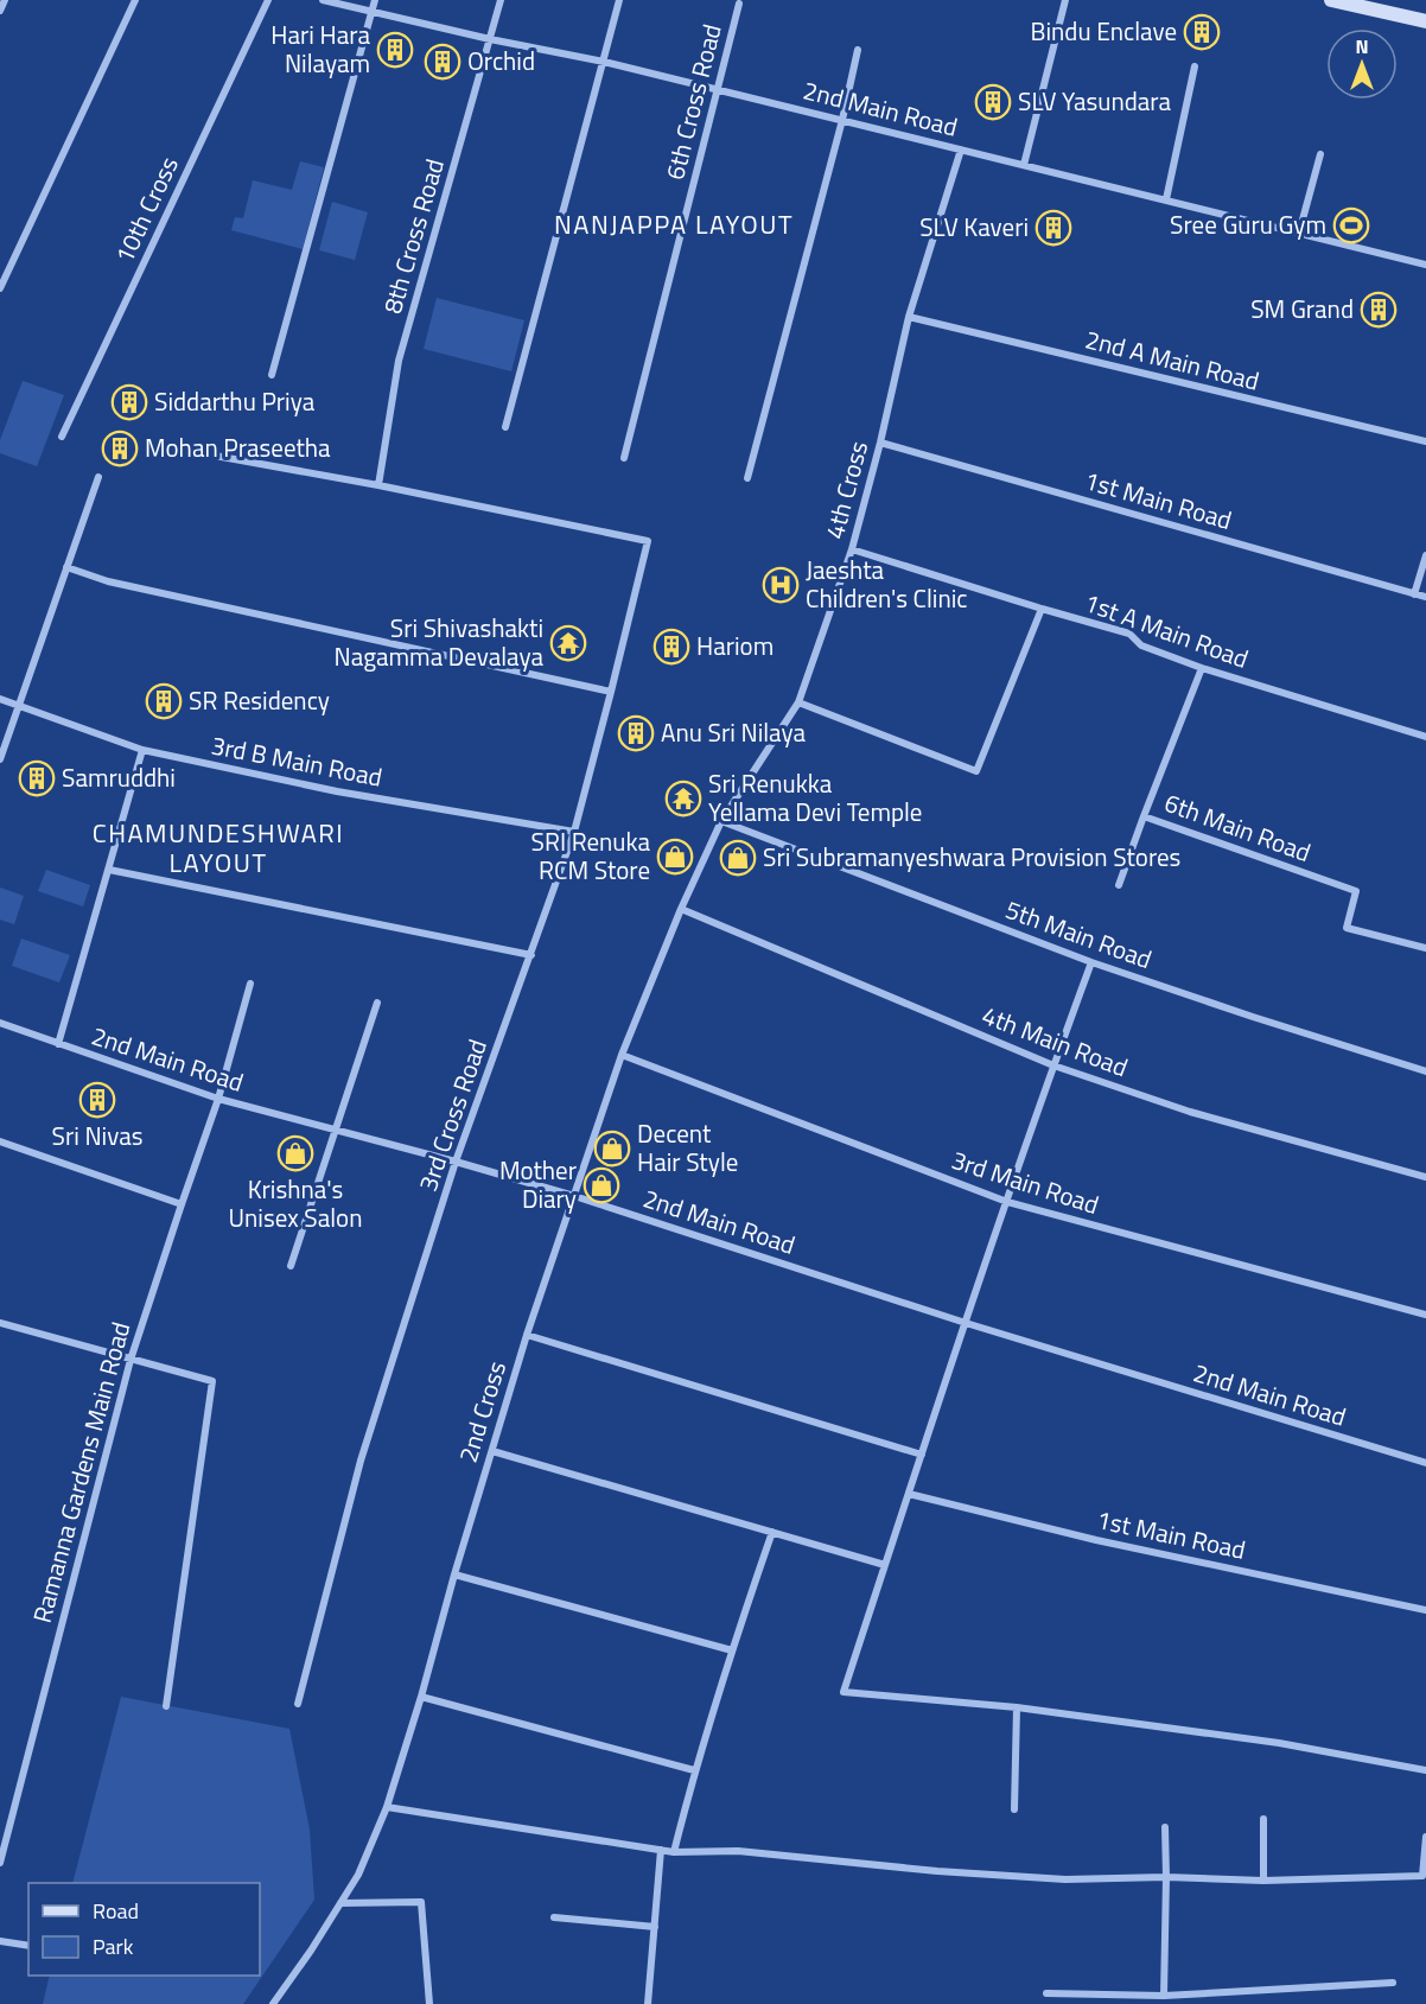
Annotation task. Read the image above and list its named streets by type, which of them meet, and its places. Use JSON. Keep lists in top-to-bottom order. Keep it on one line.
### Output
{"streets":{"street":["6th Cross Road","2nd Main Road","10th Cross","8th Cross Road","2nd A Main Road","4th Cross","1st Main Road","1st A Main Road","3rd B Main Road","6th Main Road","5th Main Road","4th Main Road","3rd Cross Road","3rd Main Road","2nd Cross","Ramanna Gardens Main Road"]},"crossings":[["6th Cross Road","2nd Main Road"],["2nd Main Road","8th Cross Road"],["2nd Main Road","4th Cross"],["2nd Main Road","3rd Cross Road"],["2nd Main Road","2nd Cross"],["2nd Main Road","Ramanna Gardens Main Road"],["8th Cross Road","3rd Cross Road"],["2nd A Main Road","4th Cross"],["4th Cross","1st Main Road"],["4th Cross","1st A Main Road"],["4th Cross","5th Main Road"],["4th Cross","2nd Cross"],["1st A Main Road","6th Main Road"],["3rd B Main Road","3rd Cross Road"],["5th Main Road","2nd Cross"],["4th Main Road","2nd Cross"],["3rd Main Road","2nd Cross"]],"districts":["NANJAPPA LAYOUT","CHAMUNDESHWARI LAYOUT"],"places":{"building":["Bindu Enclave","Hari Hara Nilayam","Orchid","SLV Yasundara","SLV Kaveri","SM Grand","Siddarthu Priya","Mohan Praseetha","Hariom","SR Residency","Anu Sri Nilaya","Samruddhi","Sri Nivas"],"sports":["Sree Guru Gym"],"hospital":["Jaeshta Children's Clinic"],"temple":["Sri Shivashakti Nagamma Devalaya","Sri Renukka Yellama Devi Temple"],"shop":["SRI Renuka RCM Store","Sri Subramanyeshwara Provision Stores","Decent Hair Style","Krishna's Unisex Salon","Mother Diary"]},"legend":["Road","Park"],"north":"top"}
